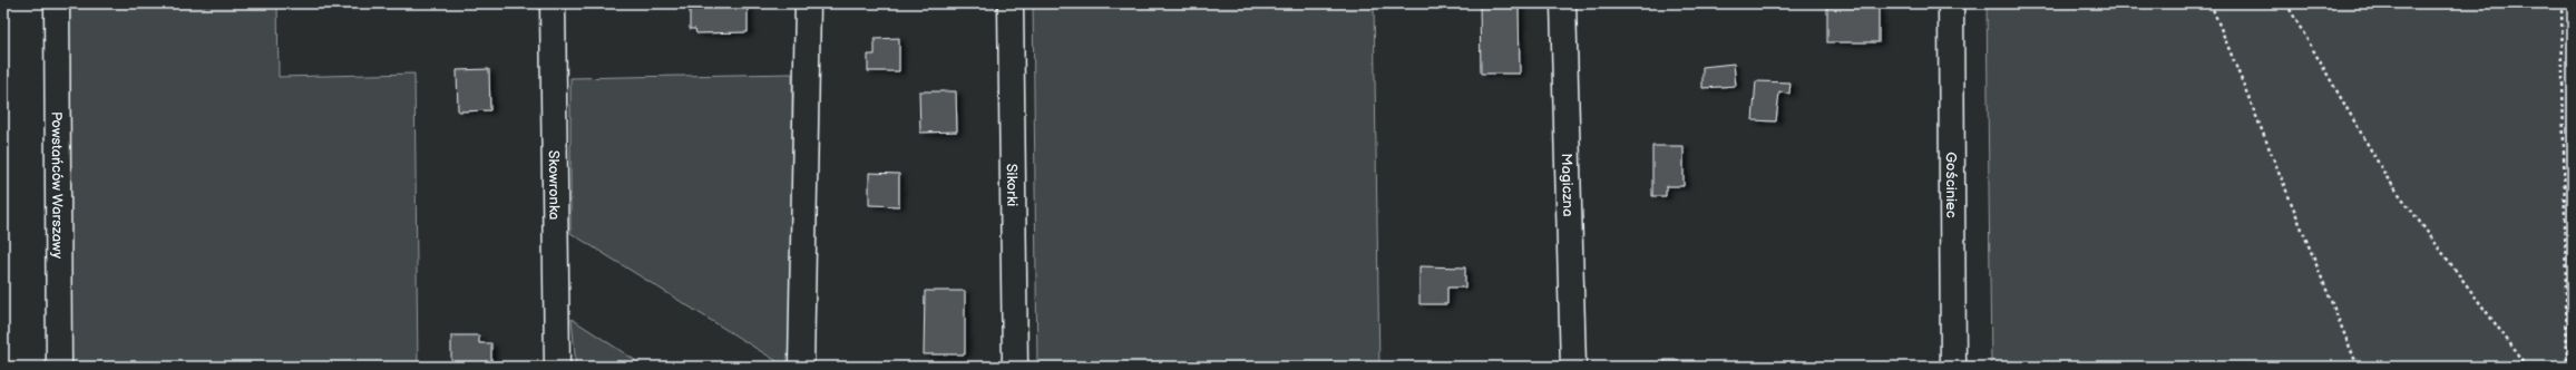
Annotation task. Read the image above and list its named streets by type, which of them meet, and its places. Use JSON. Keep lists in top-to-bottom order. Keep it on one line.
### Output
{"streets":{"street":["Powstańców Warszawy","Skowronka","Sikorki","Magiczna","Gościniec"]}}
